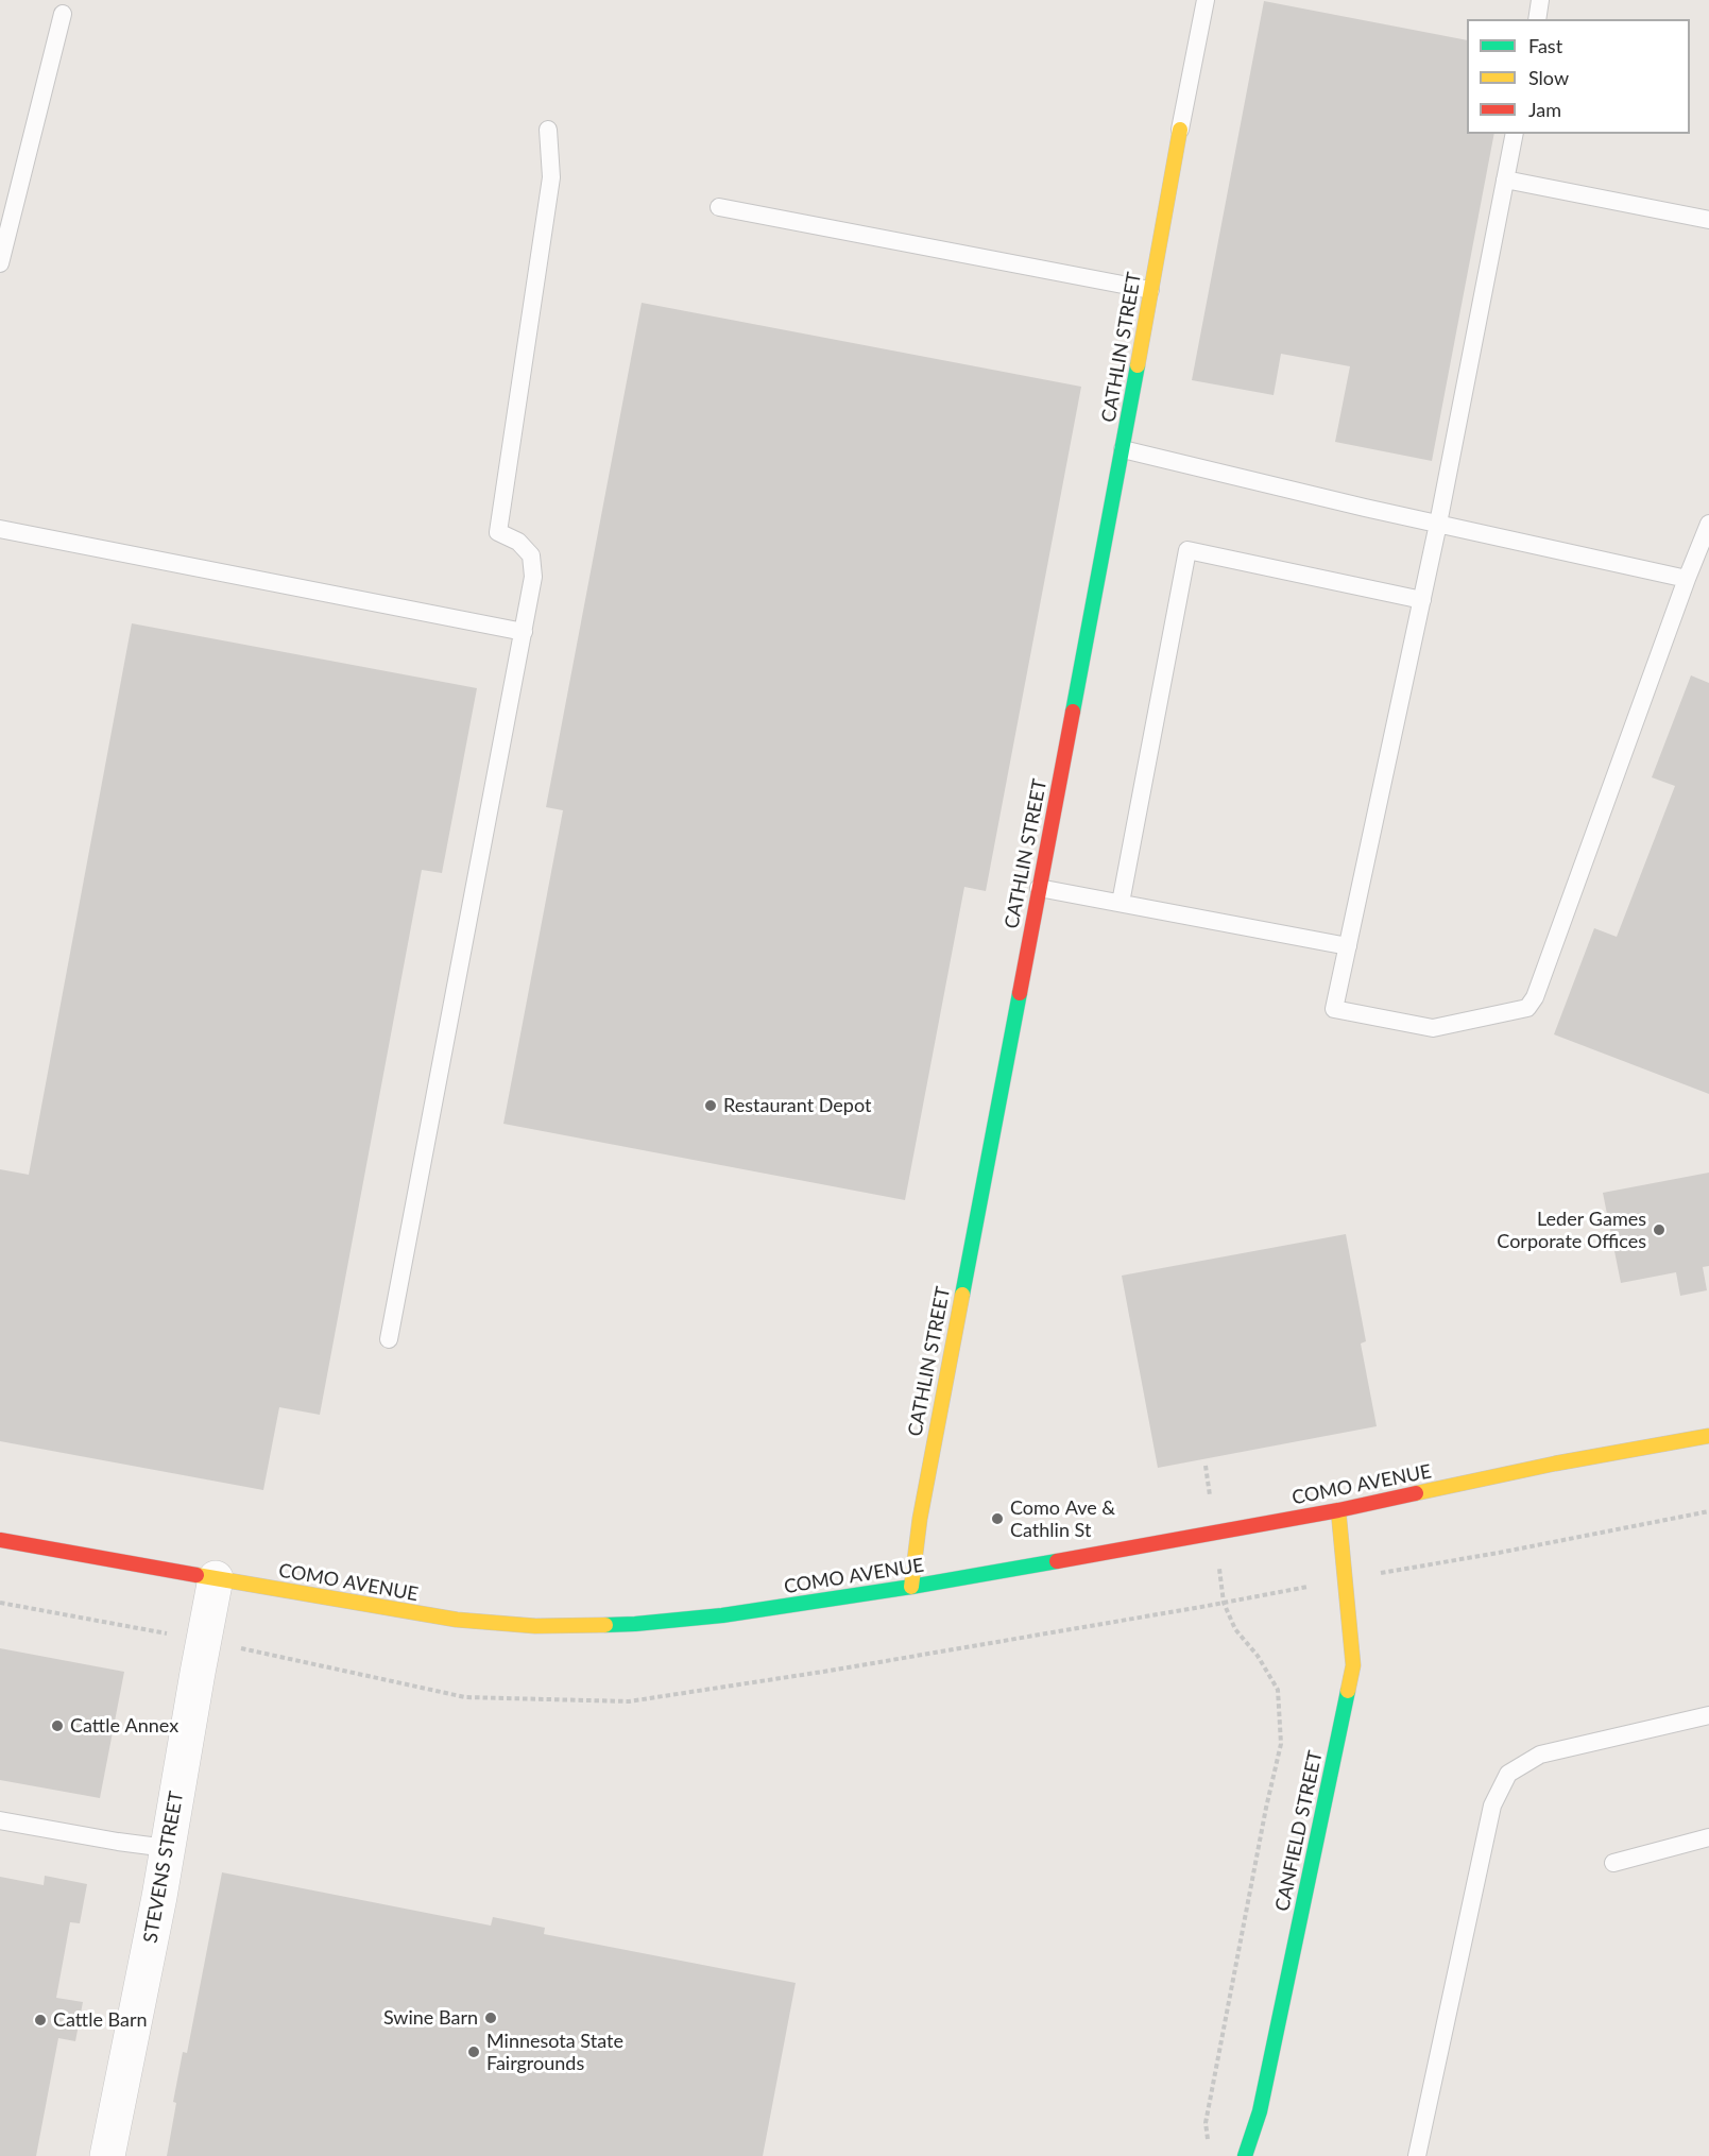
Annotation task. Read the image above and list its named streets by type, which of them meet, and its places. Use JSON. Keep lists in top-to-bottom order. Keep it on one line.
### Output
{"streets":{"street":["CATHLIN STREET","COMO AVENUE","CANFIELD STREET","STEVENS STREET"]},"crossings":[["CATHLIN STREET","COMO AVENUE"],["COMO AVENUE","CANFIELD STREET"],["COMO AVENUE","STEVENS STREET"]],"places":["Restaurant Depot","Leder Games Corporate Offices","Como Ave & Cathlin St","Cattle Annex","Swine Barn","Cattle Barn","Minnesota State Fairgrounds"],"legend":["Fast","Slow","Jam"]}
